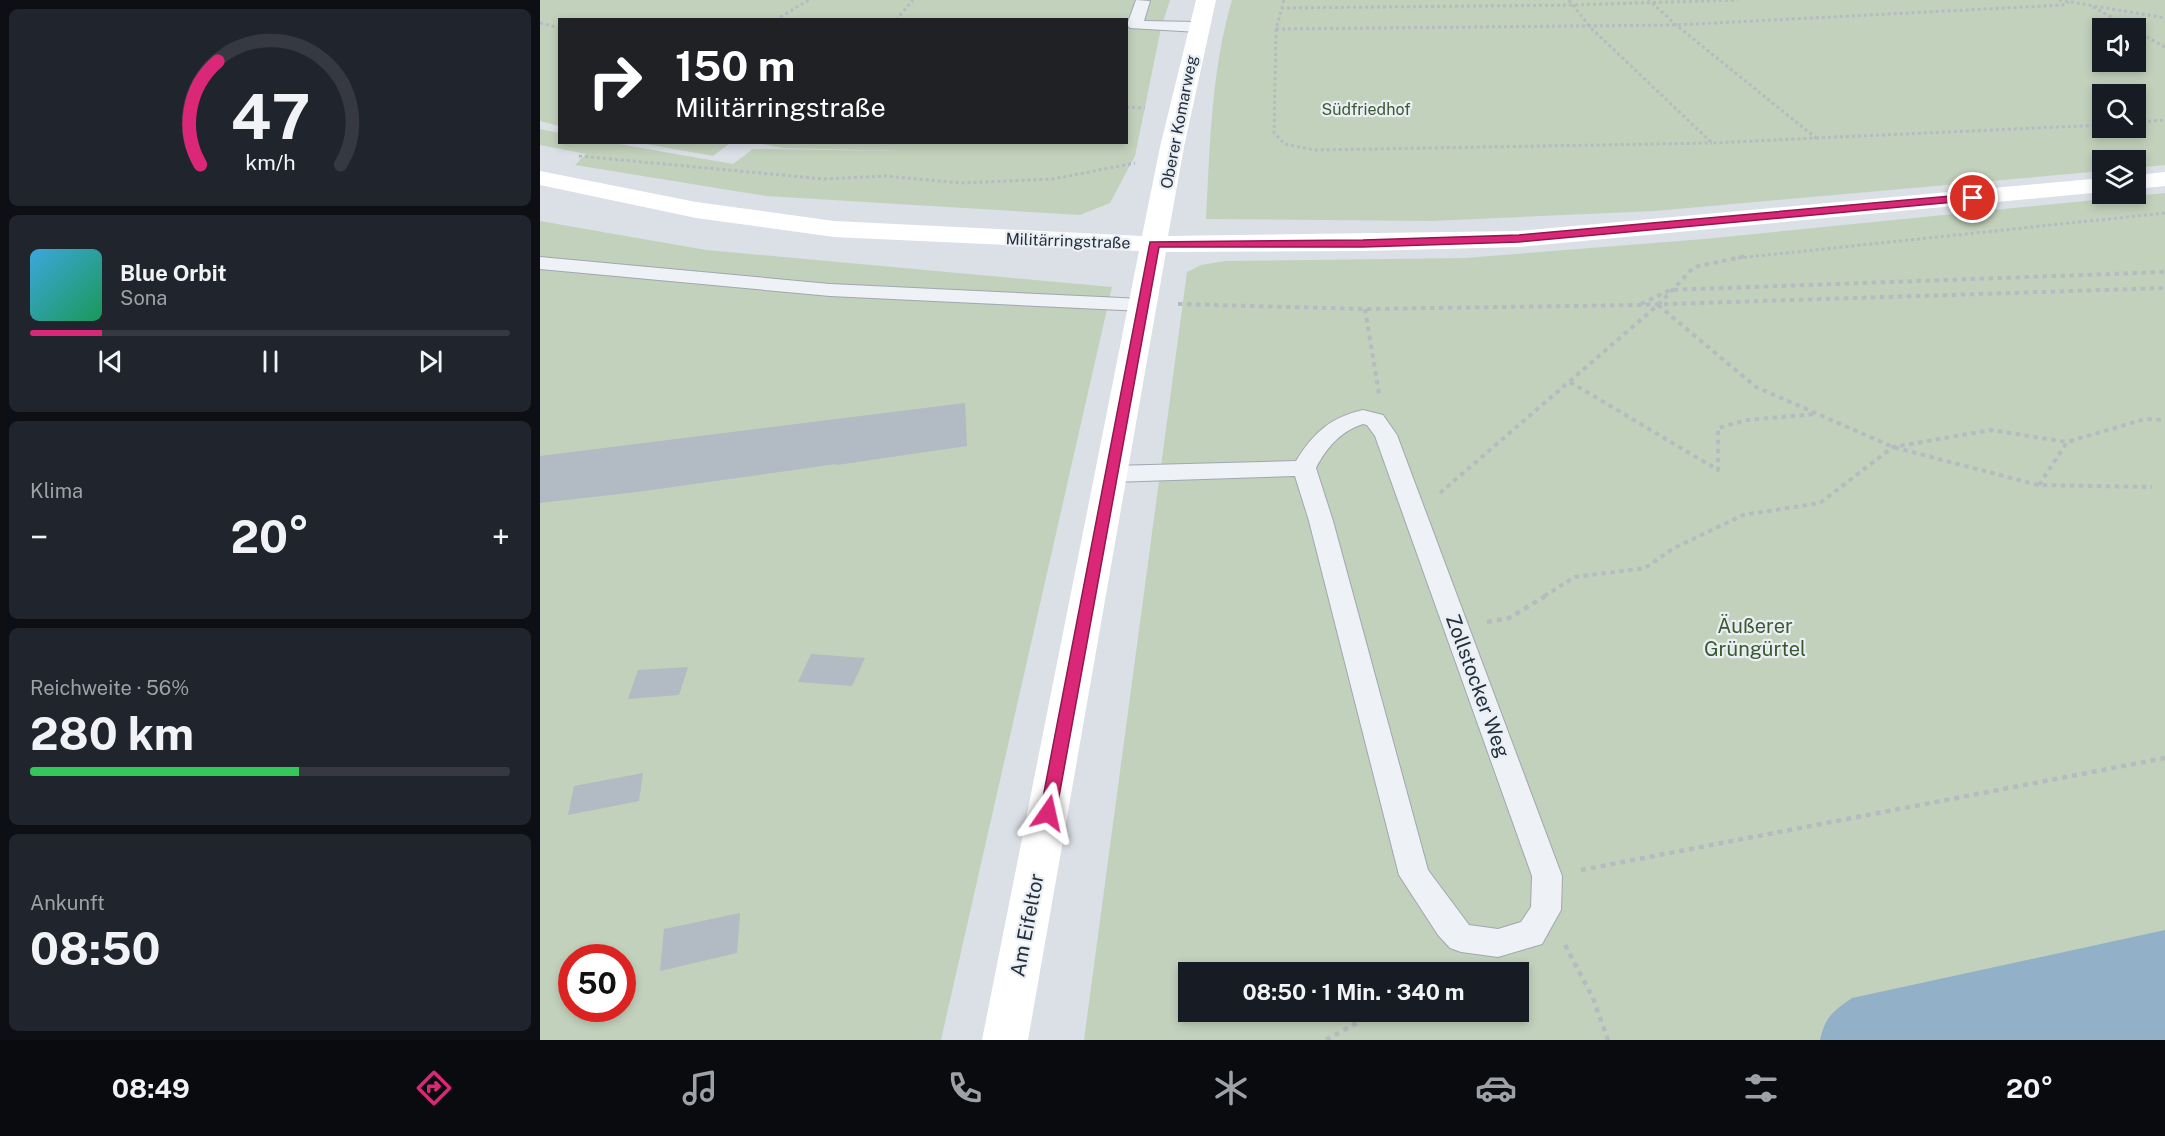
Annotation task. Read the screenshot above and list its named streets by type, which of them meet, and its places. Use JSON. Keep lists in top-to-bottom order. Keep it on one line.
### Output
{"streets":{"main road":["Oberer Komarweg","Militärringstraße","Am Eifeltor"],"lane":["Zollstocker Weg"]},"crossings":[["Oberer Komarweg","Militärringstraße"],["Oberer Komarweg","Am Eifeltor"],["Militärringstraße","Am Eifeltor"]],"parks":["Südfriedhof","Äußerer Grüngürtel"],"page":{"turn":["150 m","Militärringstraße"],"song":["Blue Orbit","Sona"],"tile":["Klima",["Reichweite · 56%","280 km"],["Ankunft","08:50"]],"heat":["−","20°","+"],"limit":"50","trip":"08:50 · 1 Min. · 340 m","tabs":["08:49","20°"],"gauge":["47","km/h"]}}
